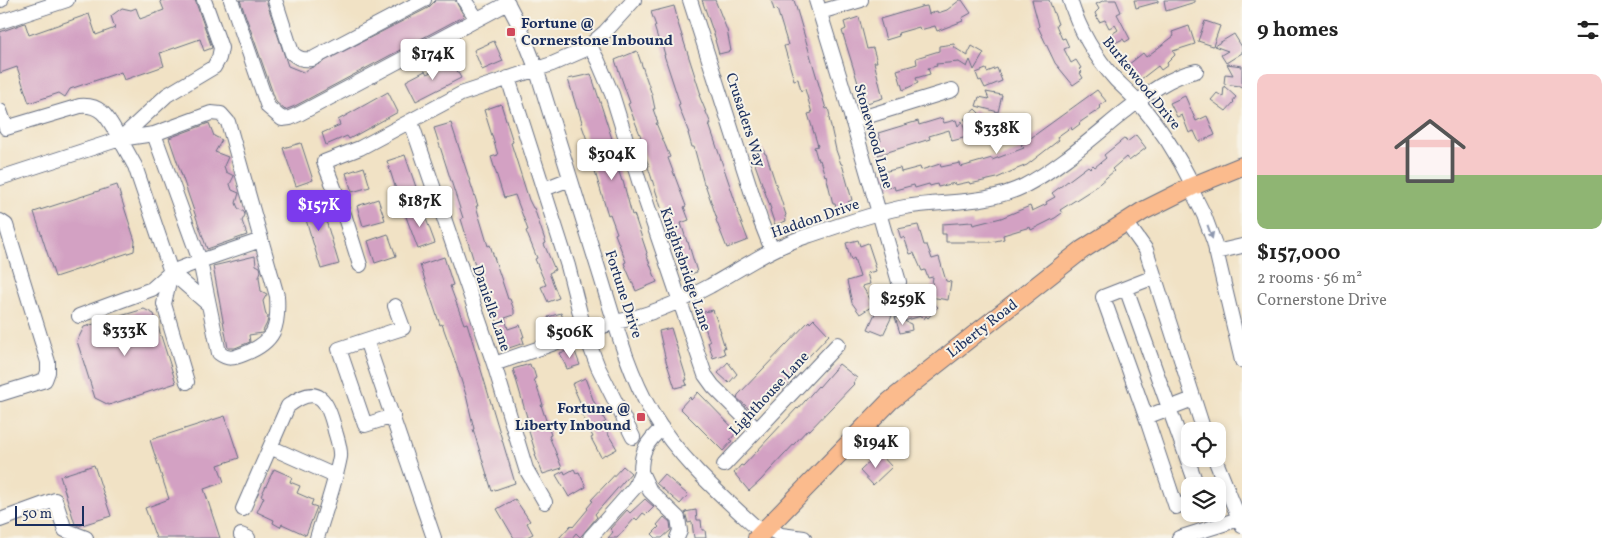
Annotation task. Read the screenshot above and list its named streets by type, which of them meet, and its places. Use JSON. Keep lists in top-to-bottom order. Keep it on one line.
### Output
{"streets":{"main road":["Liberty Road"],"street":["Burkewood Drive","Crusaders Way","Stonewood Lane","Haddon Drive","Knightsbridge Lane","Fortune Drive","Danielle Lane","Lighthouse Lane"]},"crossings":[["Burkewood Drive","Haddon Drive"],["Burkewood Drive","Liberty Road"],["Crusaders Way","Haddon Drive"],["Stonewood Lane","Haddon Drive"],["Haddon Drive","Knightsbridge Lane"],["Haddon Drive","Fortune Drive"],["Haddon Drive","Danielle Lane"],["Knightsbridge Lane","Lighthouse Lane"],["Fortune Drive","Liberty Road"]],"places":{"transit":["Fortune @ Cornerstone Inbound","Fortune @ Liberty Inbound"]},"scale_bar":"50 m","page":{"heading":"9 homes","price":["$174K","$338K","$304K","$187K","$157K","$259K","$333K","$506K","$194K"],"list":[{"name":"$157,000","note":"2 rooms · 56 m² · Cornerstone Drive"}],"scale":"50 m"}}
